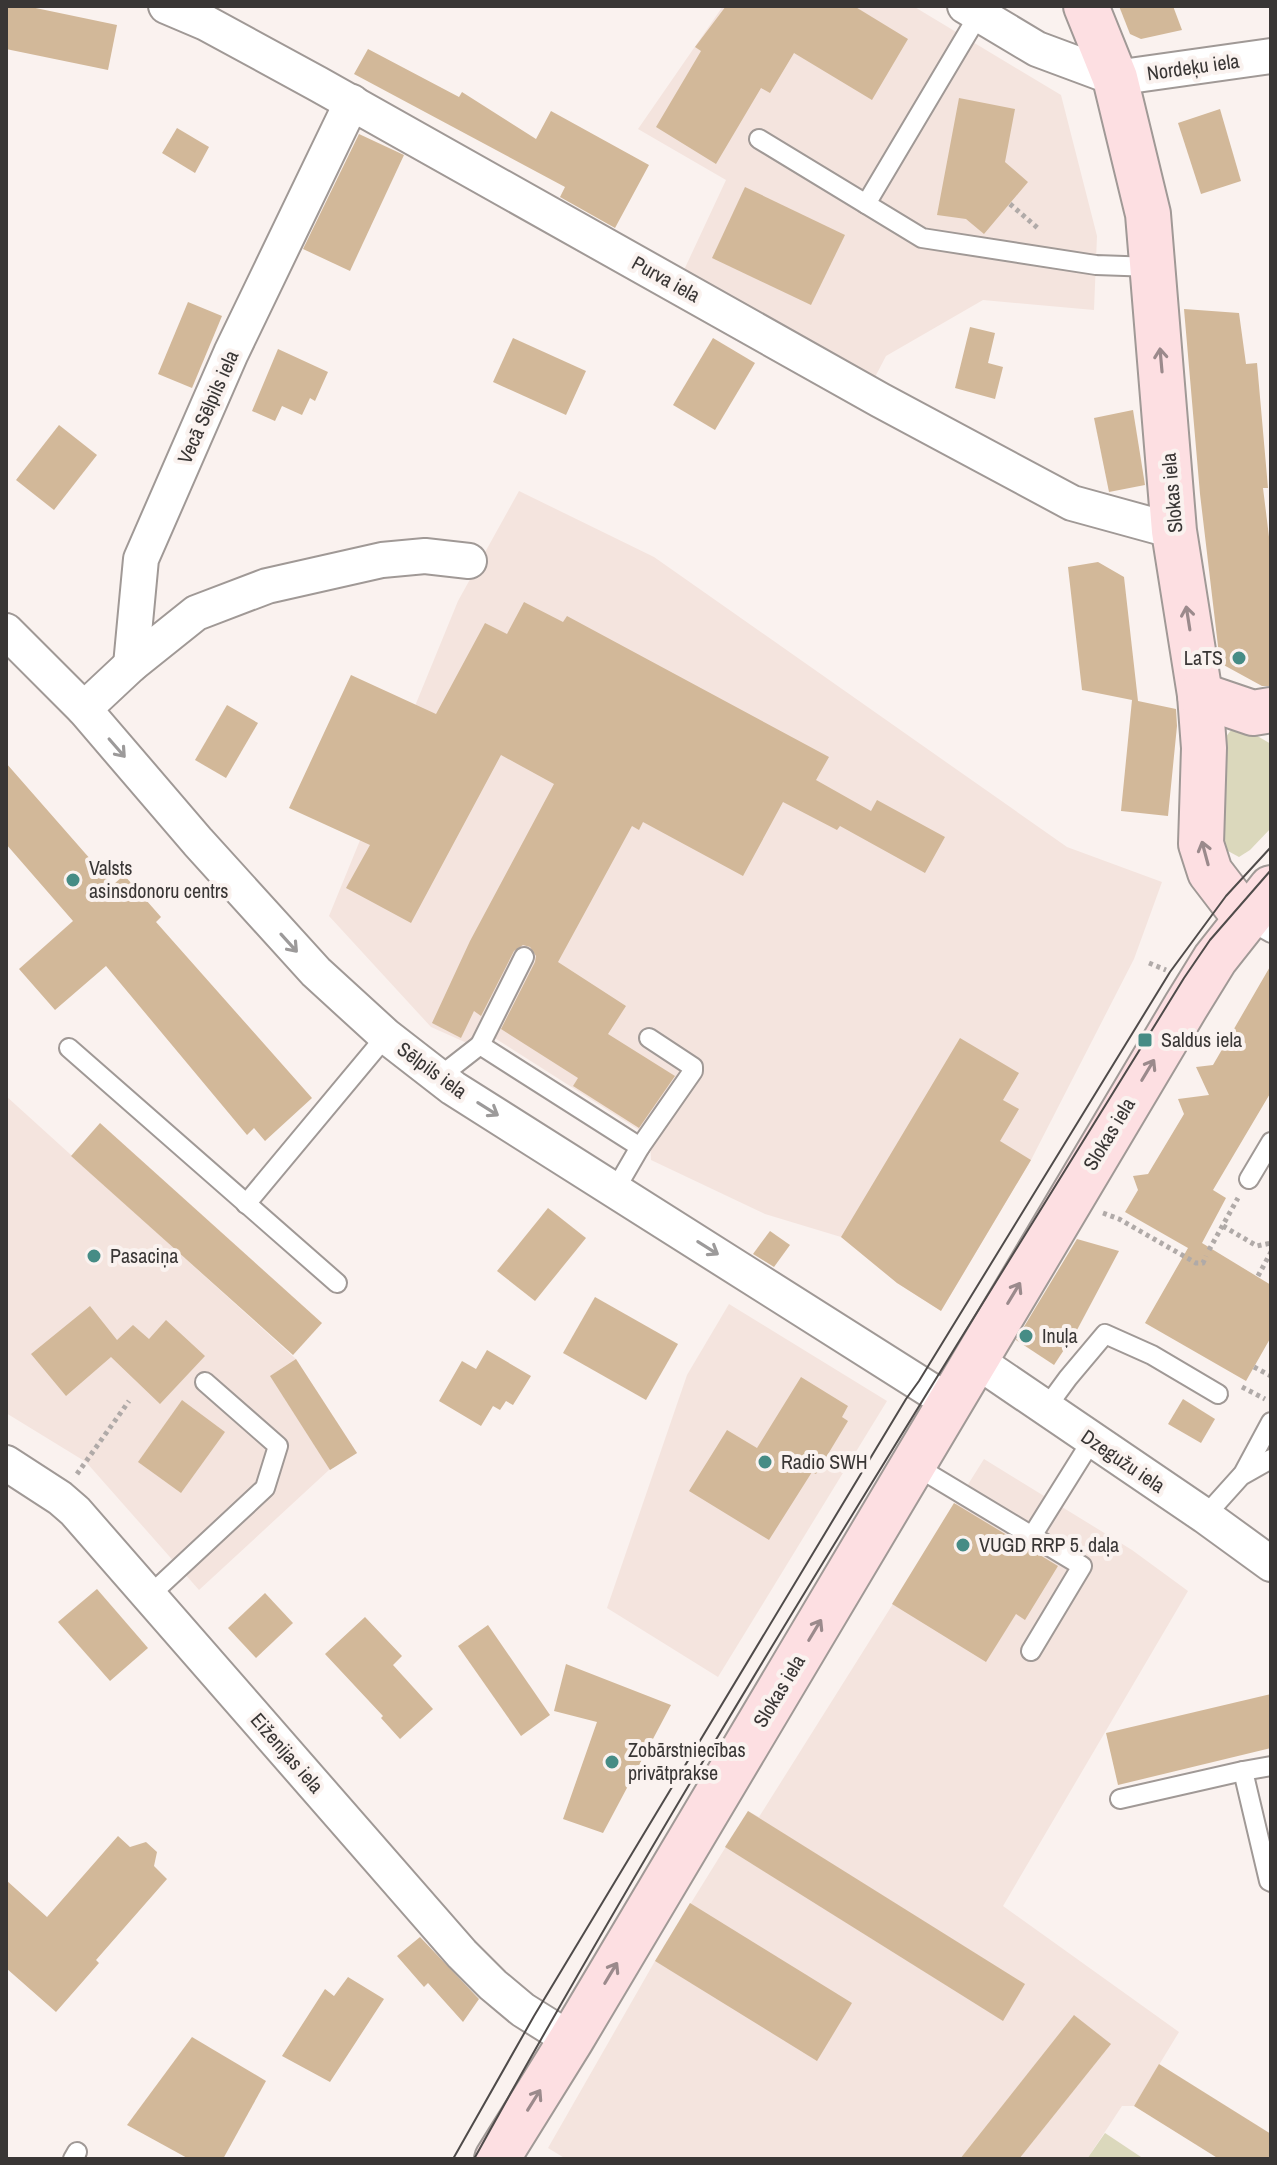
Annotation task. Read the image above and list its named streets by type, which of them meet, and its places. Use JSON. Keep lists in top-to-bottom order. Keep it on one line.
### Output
{"streets":{"street":["Nordeķu iela","Purva iela","Vecā Sēlpils iela","Slokas iela","Sēlpils iela","Dzegužu iela","Eiženijas iela"]},"crossings":[["Nordeķu iela","Slokas iela"],["Purva iela","Vecā Sēlpils iela"],["Purva iela","Slokas iela"],["Slokas iela","Sēlpils iela"],["Slokas iela","Dzegužu iela"],["Slokas iela","Eiženijas iela"]],"one_way":["Slokas iela","Sēlpils iela"],"places":{"other":["LaTS","Valsts asinsdonoru centrs","Pasaciņa","Inuļa","Radio SWH","VUGD RRP 5. daļa","Zobārstniecības privātprakse"],"transit":["Saldus iela"]}}
